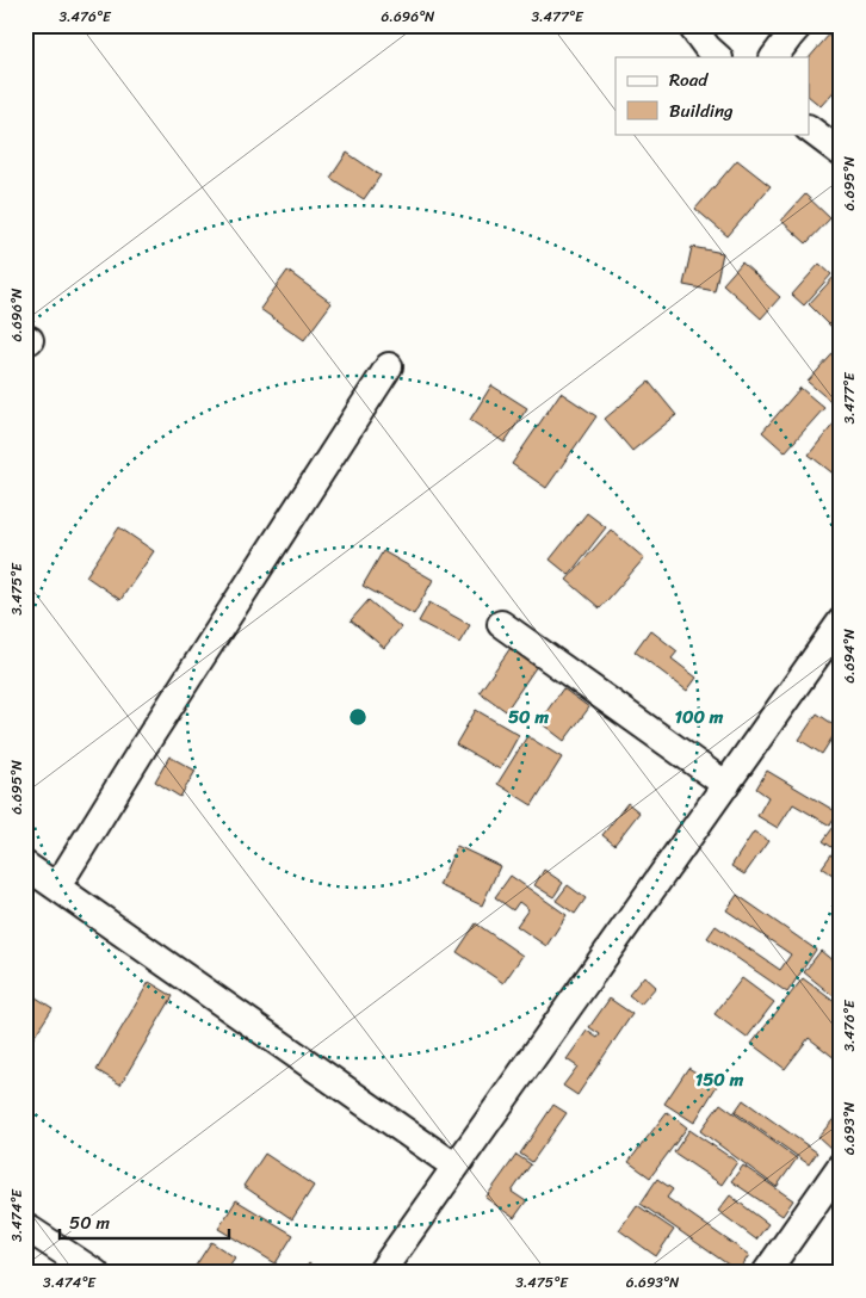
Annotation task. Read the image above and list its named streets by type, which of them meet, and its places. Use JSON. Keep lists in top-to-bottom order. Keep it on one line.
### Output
{"legend":["Road","Building"],"scale_bar":"50 m","coordinates":["3.476°E","6.696°N","3.477°E","6.695°N","3.475°E","6.694°N","6.693°N","3.474°E"],"rings":["50 m","100 m","150 m"]}
